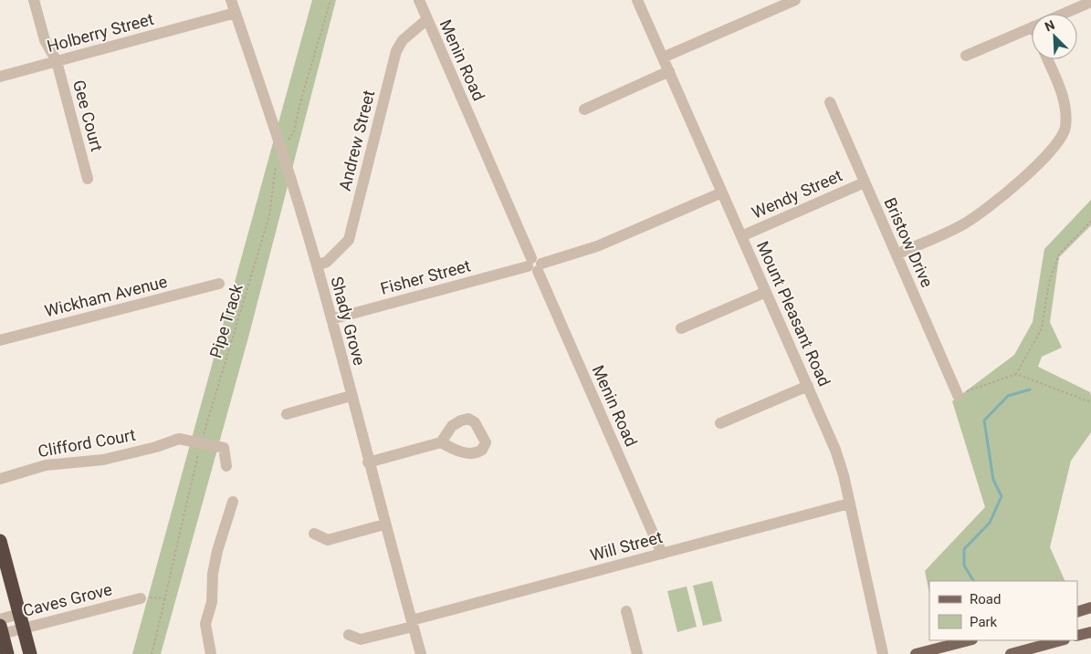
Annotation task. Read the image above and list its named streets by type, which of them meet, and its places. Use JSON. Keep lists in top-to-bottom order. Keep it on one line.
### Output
{"streets":{"street":["Holberry Street","Menin Road","Gee Court","Andrew Street","Wendy Street","Bristow Drive","Fisher Street","Wickham Avenue","Mount Pleasant Road","Shady Grove","Clifford Court","Will Street","Caves Grove"],"path":["Pipe Track"]},"crossings":[["Holberry Street","Gee Court"],["Holberry Street","Shady Grove"],["Menin Road","Andrew Street"],["Menin Road","Fisher Street"],["Menin Road","Will Street"],["Andrew Street","Shady Grove"],["Wendy Street","Bristow Drive"],["Wendy Street","Mount Pleasant Road"],["Fisher Street","Mount Pleasant Road"],["Fisher Street","Shady Grove"],["Mount Pleasant Road","Will Street"],["Pipe Track","Shady Grove"],["Pipe Track","Clifford Court"],["Shady Grove","Will Street"]],"legend":["Road","Park"],"north":"top left"}
